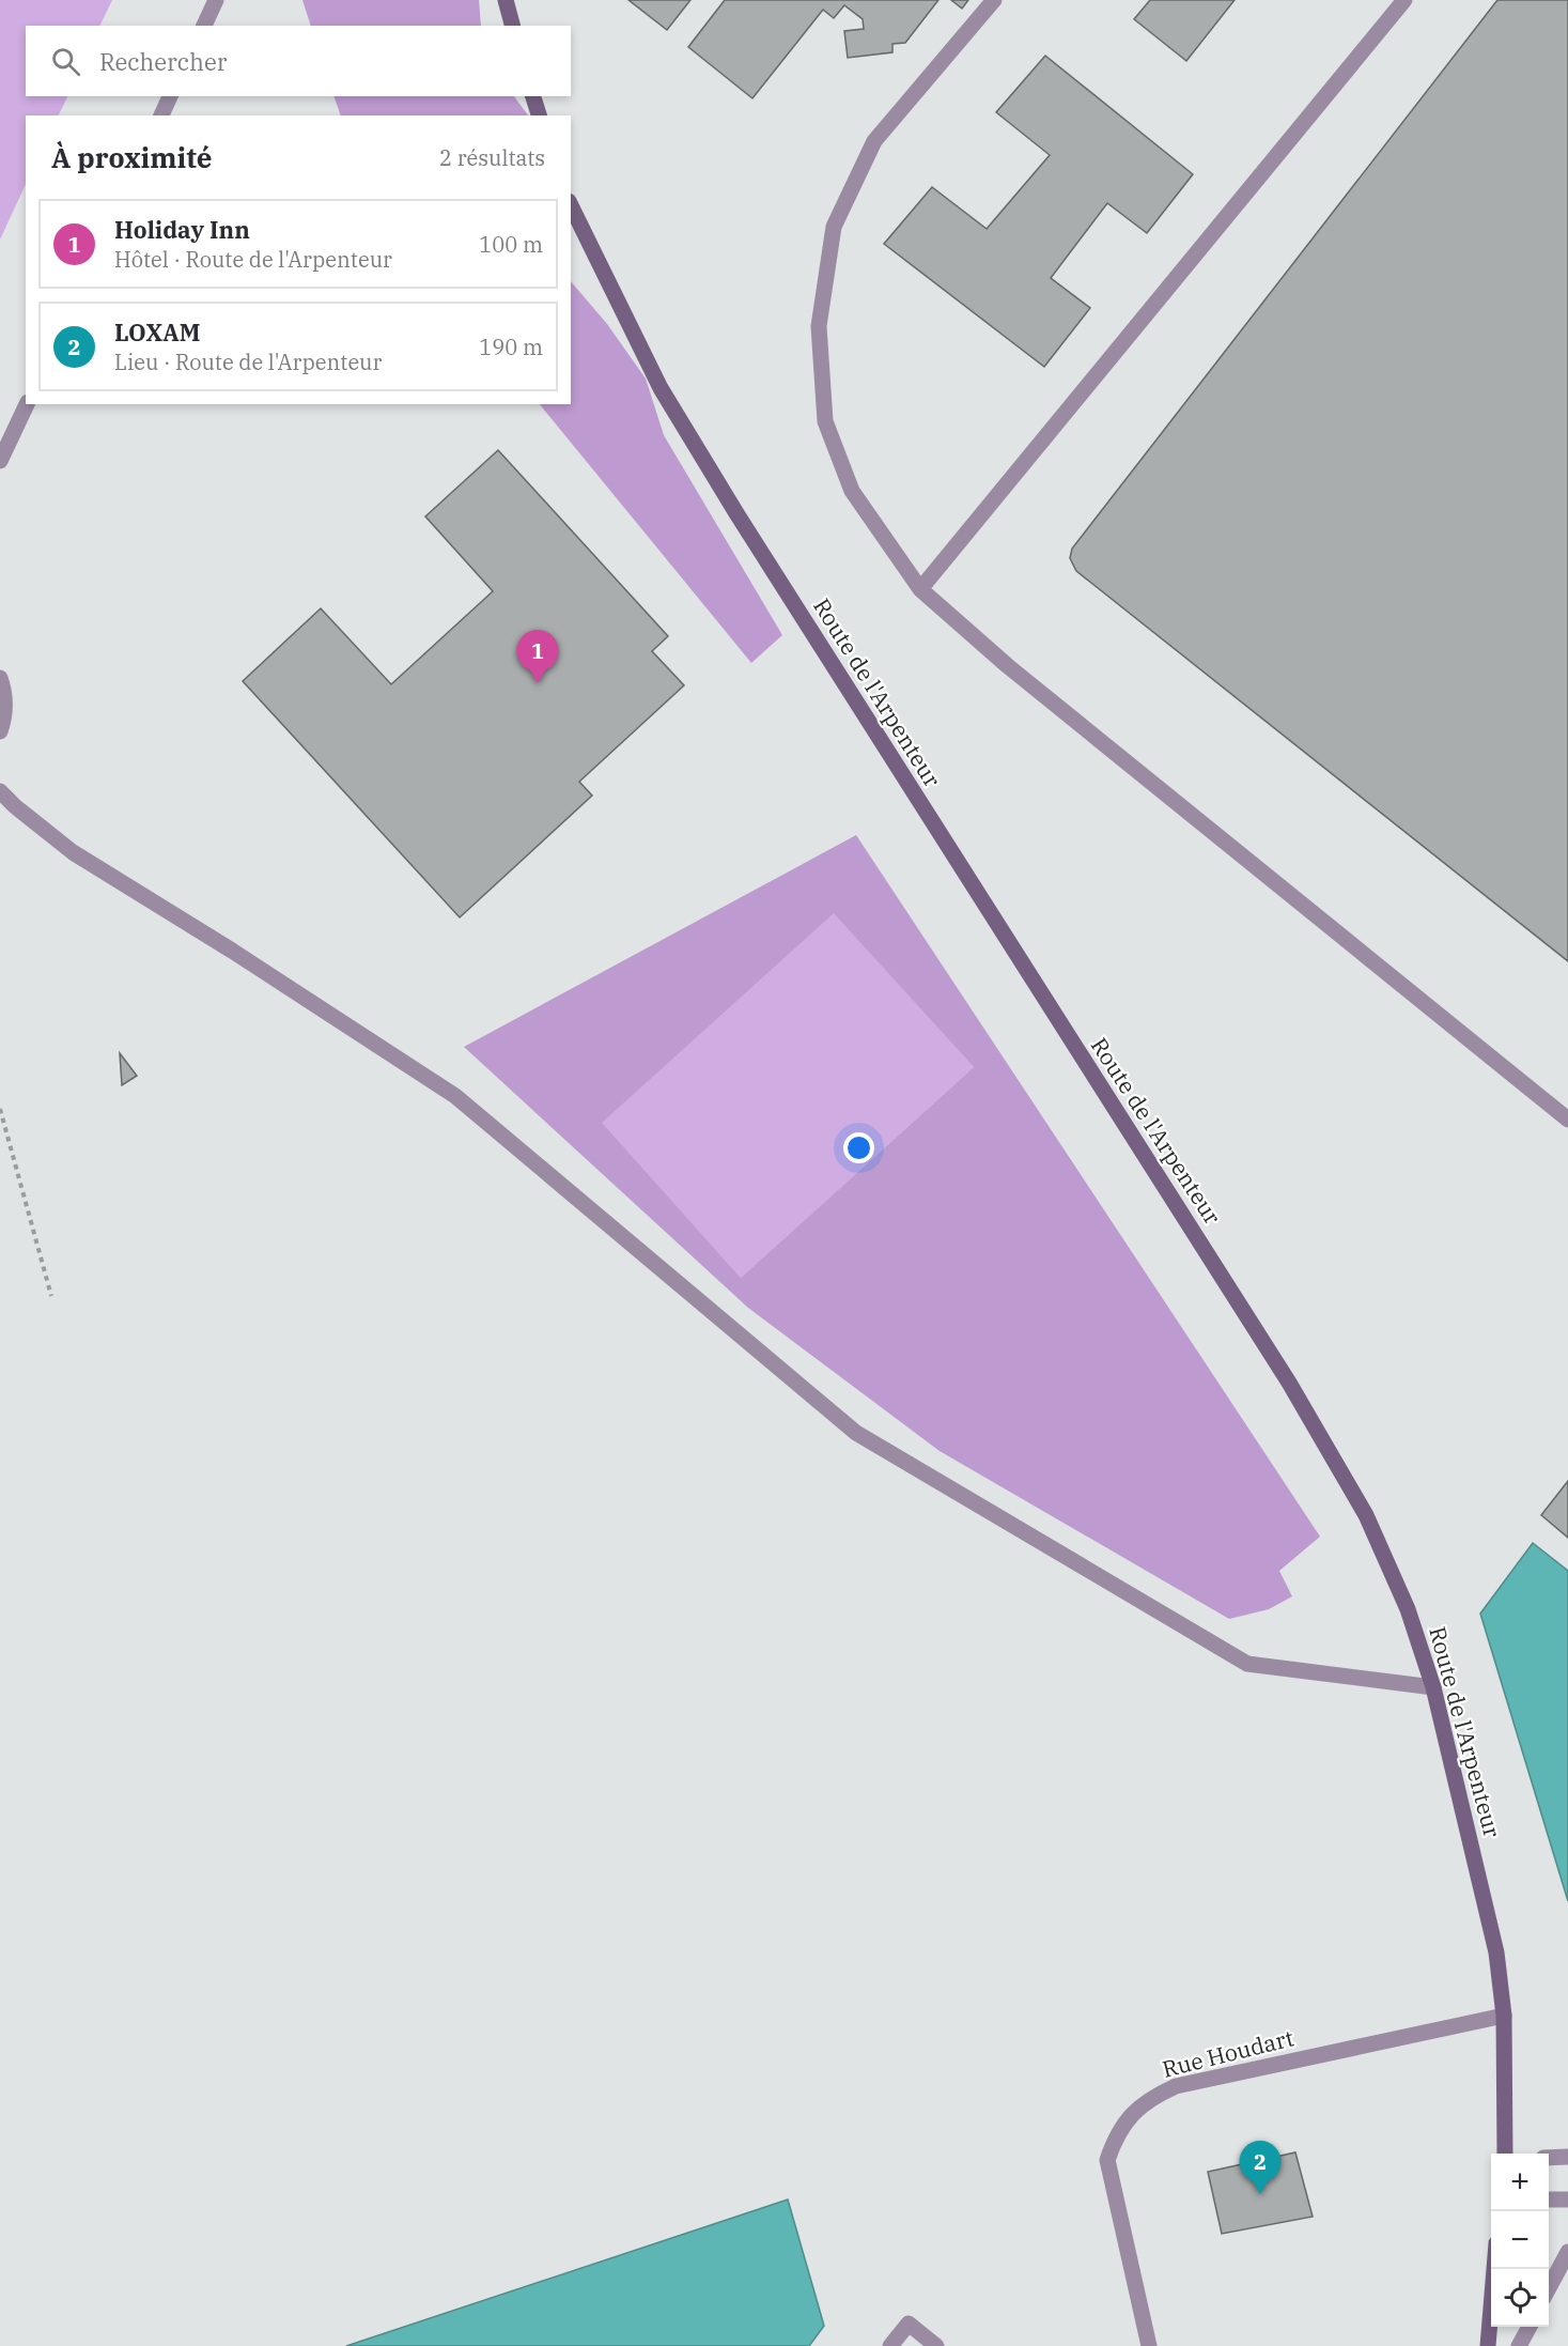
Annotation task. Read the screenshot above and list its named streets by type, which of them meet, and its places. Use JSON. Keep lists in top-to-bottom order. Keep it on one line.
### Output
{"streets":{"main road":["Route de l'Arpenteur"],"street":["Rue Houdart"]},"crossings":[["Route de l'Arpenteur","Rue Houdart"]],"page":{"search":"Rechercher","heading":["À proximité","2 résultats"],"list":[{"mark":"1","name":"Holiday Inn","note":"Hôtel · Route de l'Arpenteur","value":"100 m"},{"mark":"2","name":"LOXAM","note":"Lieu · Route de l'Arpenteur","value":"190 m"}],"pins":["1","2"],"map_buttons":["+","−"]}}
